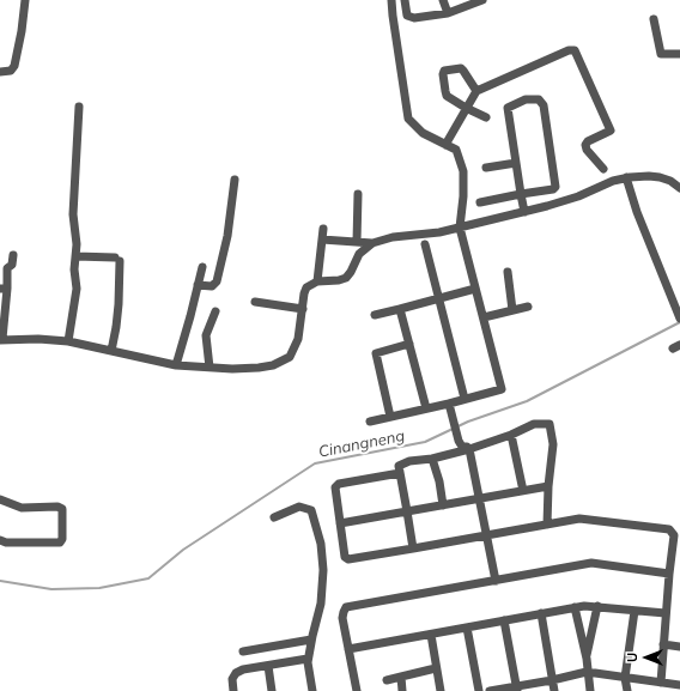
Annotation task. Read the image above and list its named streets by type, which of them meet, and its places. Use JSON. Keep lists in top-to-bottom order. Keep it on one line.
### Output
{"water":["Cinangneng"],"north":"left"}
